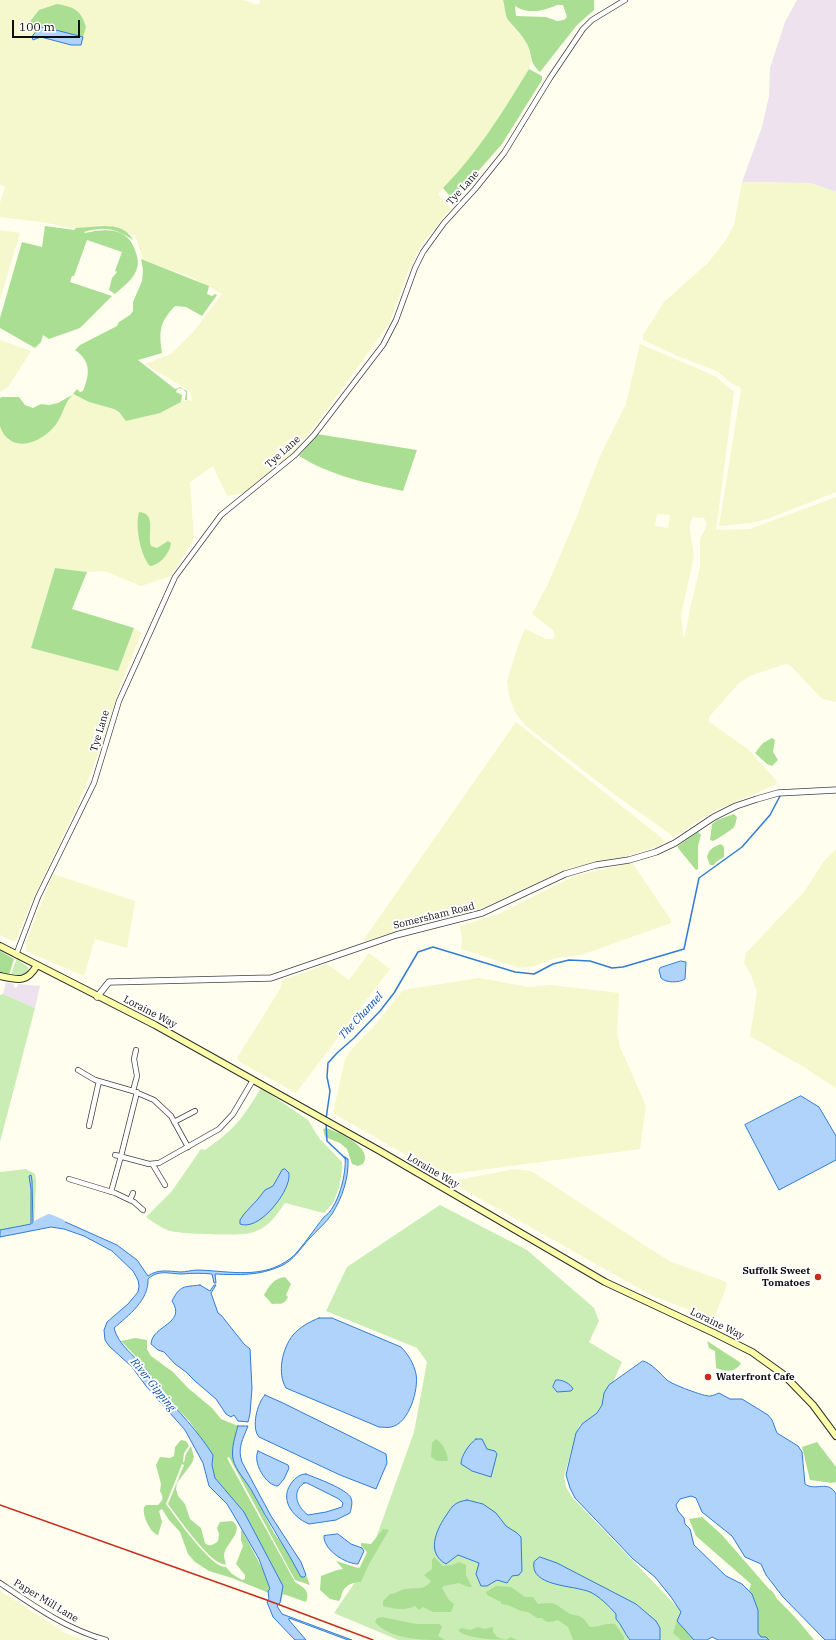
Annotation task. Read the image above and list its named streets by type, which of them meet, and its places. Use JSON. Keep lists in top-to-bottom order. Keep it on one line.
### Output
{"streets":{"main road":["Loraine Way"],"street":["Tye Lane","Somersham Road","Paper Mill Lane"]},"crossings":[["Tye Lane","Loraine Way"],["Somersham Road","Loraine Way"]],"water":["The Channel","River Gipping"],"places":["Suffolk Sweet Tomatoes","Waterfront Cafe"],"scale_bar":"100 m"}
